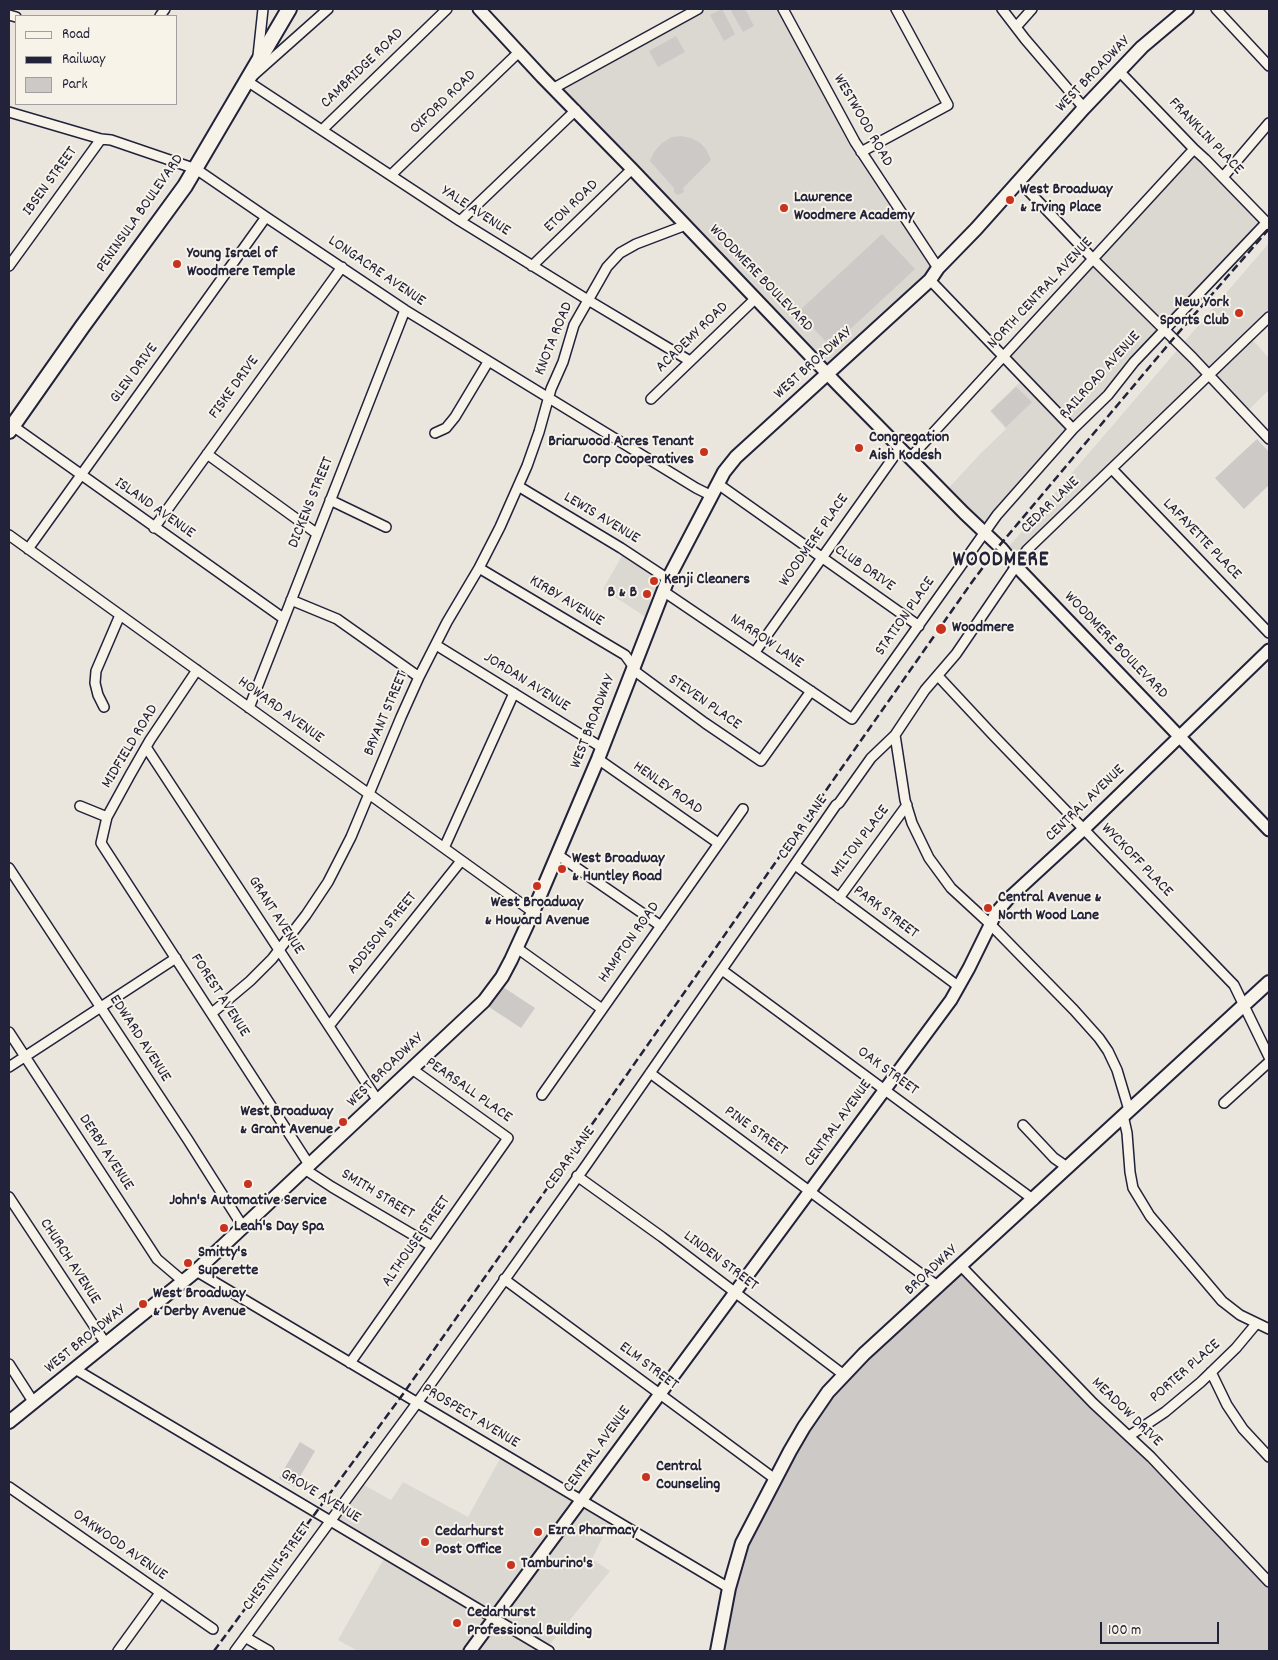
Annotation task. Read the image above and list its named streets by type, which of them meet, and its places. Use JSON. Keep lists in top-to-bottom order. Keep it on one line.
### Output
{"streets":{"main road":["WEST BROADWAY","PENINSULA BOULEVARD","BROADWAY"],"street":["CAMBRIDGE ROAD","OXFORD ROAD","WESTWOOD ROAD","FRANKLIN PLACE","IBSEN STREET","ETON ROAD","YALE AVENUE","LONGACRE AVENUE","WOODMERE BOULEVARD","NORTH CENTRAL AVENUE","ACADEMY ROAD","KNOTA ROAD","GLEN DRIVE","RAILROAD AVENUE","FISKE DRIVE","DICKENS STREET","CEDAR LANE","ISLAND AVENUE","LEWIS AVENUE","LAFAYETTE PLACE","WOODMERE PLACE","CLUB DRIVE","KIRBY AVENUE","STATION PLACE","NARROW LANE","JORDAN AVENUE","STEVEN PLACE","HOWARD AVENUE","BRYANT STREET","MIDFIELD ROAD","HENLEY ROAD","CENTRAL AVENUE","MILTON PLACE","WYCKOFF PLACE","PARK STREET","GRANT AVENUE","ADDISON STREET","HAMPTON ROAD","FOREST AVENUE","EDWARD AVENUE","OAK STREET","PEARSALL PLACE","PINE STREET","DERBY AVENUE","SMITH STREET","ALTHOUSE STREET","CHURCH AVENUE","LINDEN STREET","ELM STREET","PORTER PLACE","MEADOW DRIVE","PROSPECT AVENUE","GROVE AVENUE","OAKWOOD AVENUE","CHESTNUT STREET"]},"crossings":[["CAMBRIDGE ROAD","YALE AVENUE"],["WEST BROADWAY","WESTWOOD ROAD"],["WEST BROADWAY","FRANKLIN PLACE"],["WEST BROADWAY","LONGACRE AVENUE"],["WEST BROADWAY","WOODMERE BOULEVARD"],["WEST BROADWAY","LEWIS AVENUE"],["WEST BROADWAY","CLUB DRIVE"],["WEST BROADWAY","KIRBY AVENUE"],["WEST BROADWAY","NARROW LANE"],["WEST BROADWAY","JORDAN AVENUE"],["WEST BROADWAY","STEVEN PLACE"],["WEST BROADWAY","HOWARD AVENUE"],["WEST BROADWAY","HENLEY ROAD"],["WEST BROADWAY","GRANT AVENUE"],["WEST BROADWAY","FOREST AVENUE"],["WEST BROADWAY","EDWARD AVENUE"],["WEST BROADWAY","PEARSALL PLACE"],["WEST BROADWAY","DERBY AVENUE"],["WEST BROADWAY","SMITH STREET"],["WEST BROADWAY","CHURCH AVENUE"],["WEST BROADWAY","PROSPECT AVENUE"],["WEST BROADWAY","GROVE AVENUE"],["OXFORD ROAD","YALE AVENUE"],["OXFORD ROAD","WOODMERE BOULEVARD"],["FRANKLIN PLACE","NORTH CENTRAL AVENUE"],["FRANKLIN PLACE","RAILROAD AVENUE"],["IBSEN STREET","LONGACRE AVENUE"],["ETON ROAD","YALE AVENUE"],["ETON ROAD","WOODMERE BOULEVARD"],["YALE AVENUE","PENINSULA BOULEVARD"],["YALE AVENUE","ACADEMY ROAD"],["YALE AVENUE","KNOTA ROAD"],["PENINSULA BOULEVARD","LONGACRE AVENUE"],["PENINSULA BOULEVARD","ISLAND AVENUE"],["LONGACRE AVENUE","KNOTA ROAD"],["LONGACRE AVENUE","GLEN DRIVE"],["LONGACRE AVENUE","FISKE DRIVE"],["LONGACRE AVENUE","DICKENS STREET"],["LONGACRE AVENUE","BRYANT STREET"],["WOODMERE BOULEVARD","NORTH CENTRAL AVENUE"],["WOODMERE BOULEVARD","ACADEMY ROAD"],["WOODMERE BOULEVARD","KNOTA ROAD"],["WOODMERE BOULEVARD","RAILROAD AVENUE"],["WOODMERE BOULEVARD","CEDAR LANE"],["WOODMERE BOULEVARD","WOODMERE PLACE"],["WOODMERE BOULEVARD","STATION PLACE"],["WOODMERE BOULEVARD","CENTRAL AVENUE"],["KNOTA ROAD","BRYANT STREET"],["GLEN DRIVE","ISLAND AVENUE"],["GLEN DRIVE","HOWARD AVENUE"],["RAILROAD AVENUE","STATION PLACE"],["FISKE DRIVE","ISLAND AVENUE"],["DICKENS STREET","ISLAND AVENUE"],["DICKENS STREET","HOWARD AVENUE"],["CEDAR LANE","LAFAYETTE PLACE"],["CEDAR LANE","WYCKOFF PLACE"],["CEDAR LANE","PARK STREET"],["CEDAR LANE","OAK STREET"],["CEDAR LANE","PINE STREET"],["CEDAR LANE","LINDEN STREET"],["CEDAR LANE","ELM STREET"],["CEDAR LANE","PROSPECT AVENUE"],["CEDAR LANE","CHESTNUT STREET"],["LEWIS AVENUE","NARROW LANE"],["LEWIS AVENUE","BRYANT STREET"],["WOODMERE PLACE","CLUB DRIVE"],["WOODMERE PLACE","NARROW LANE"],["CLUB DRIVE","STATION PLACE"],["KIRBY AVENUE","STEVEN PLACE"],["KIRBY AVENUE","BRYANT STREET"],["STATION PLACE","NARROW LANE"],["NARROW LANE","STEVEN PLACE"],["JORDAN AVENUE","BRYANT STREET"],["JORDAN AVENUE","HENLEY ROAD"],["HOWARD AVENUE","BRYANT STREET"],["HOWARD AVENUE","MIDFIELD ROAD"],["HOWARD AVENUE","ADDISON STREET"],["BRYANT STREET","GRANT AVENUE"],["BRYANT STREET","FOREST AVENUE"],["MIDFIELD ROAD","GRANT AVENUE"],["MIDFIELD ROAD","FOREST AVENUE"],["HENLEY ROAD","HAMPTON ROAD"],["CENTRAL AVENUE","WYCKOFF PLACE"],["CENTRAL AVENUE","PARK STREET"],["CENTRAL AVENUE","OAK STREET"],["CENTRAL AVENUE","PINE STREET"],["CENTRAL AVENUE","LINDEN STREET"],["CENTRAL AVENUE","ELM STREET"],["CENTRAL AVENUE","PROSPECT AVENUE"],["CENTRAL AVENUE","GROVE AVENUE"],["MILTON PLACE","PARK STREET"],["WYCKOFF PLACE","BROADWAY"],["GRANT AVENUE","ADDISON STREET"],["FOREST AVENUE","SMITH STREET"],["OAK STREET","BROADWAY"],["PEARSALL PLACE","ALTHOUSE STREET"],["PINE STREET","BROADWAY"],["SMITH STREET","ALTHOUSE STREET"],["ALTHOUSE STREET","PROSPECT AVENUE"],["LINDEN STREET","BROADWAY"],["BROADWAY","ELM STREET"],["BROADWAY","MEADOW DRIVE"],["BROADWAY","PROSPECT AVENUE"],["PORTER PLACE","MEADOW DRIVE"],["PROSPECT AVENUE","CHESTNUT STREET"],["GROVE AVENUE","CHESTNUT STREET"]],"districts":["WOODMERE"],"places":["West Broadway & Irving Place","Lawrence Woodmere Academy","Young Israel of Woodmere Temple","New York Sports Club","Congregation Aish Kodesh","Briarwood Acres Tenant Corp Cooperatives","Kenji Cleaners","B & B","Woodmere","West Broadway & Huntley Road","West Broadway & Howard Avenue","Central Avenue & North Wood Lane","West Broadway & Grant Avenue","John's Automative Service","Leah's Day Spa","Smitty's Superette","West Broadway & Derby Avenue","Central Counseling","Ezra Pharmacy","Cedarhurst Post Office","Tamburino's","Cedarhurst Professional Building"],"legend":["Road","Railway","Park"],"scale_bar":"100 m"}
